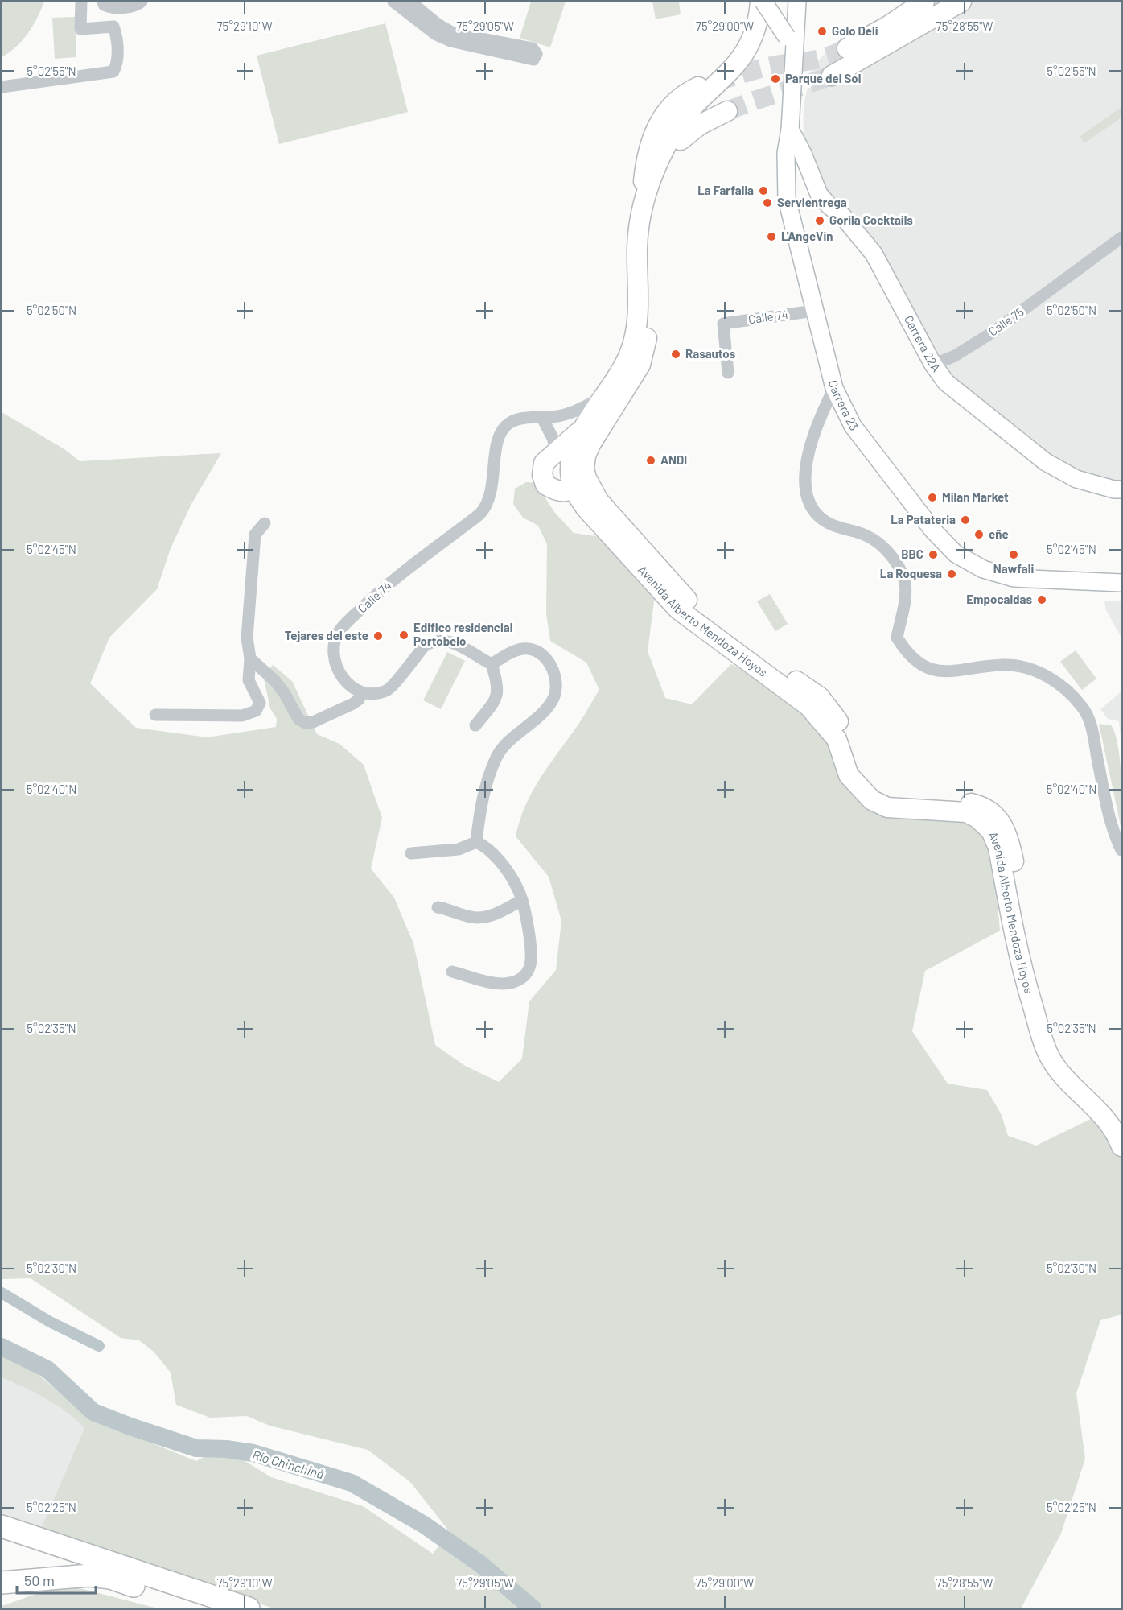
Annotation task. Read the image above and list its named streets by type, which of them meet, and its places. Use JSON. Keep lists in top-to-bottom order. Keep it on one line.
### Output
{"streets":{"main road":["Carrera 22A","Carrera 23","Avenida Alberto Mendoza Hoyos"],"street":["Calle 74","Calle 75"]},"crossings":[["Calle 74","Carrera 23"],["Calle 74","Avenida Alberto Mendoza Hoyos"],["Calle 75","Carrera 22A"],["Carrera 22A","Carrera 23"],["Carrera 23","Avenida Alberto Mendoza Hoyos"]],"water":["Río Chinchiná"],"places":["Golo Deli","Parque del Sol","La Farfalla","Servientrega","Gorila Cocktails","L'AngeVin","Rasautos","ANDI","Milan Market","La Patateria","eñe","BBC","Nawfali","La Roquesa","Empocaldas","Edifico residencial Portobelo","Tejares del este"],"scale_bar":"50 m","coordinates":["75°29'10\"W","75°29'05\"W","75°29'00\"W","75°28'55\"W","5°02'55\"N","5°02'50\"N","5°02'45\"N","5°02'40\"N","5°02'35\"N","5°02'30\"N","5°02'25\"N"]}
